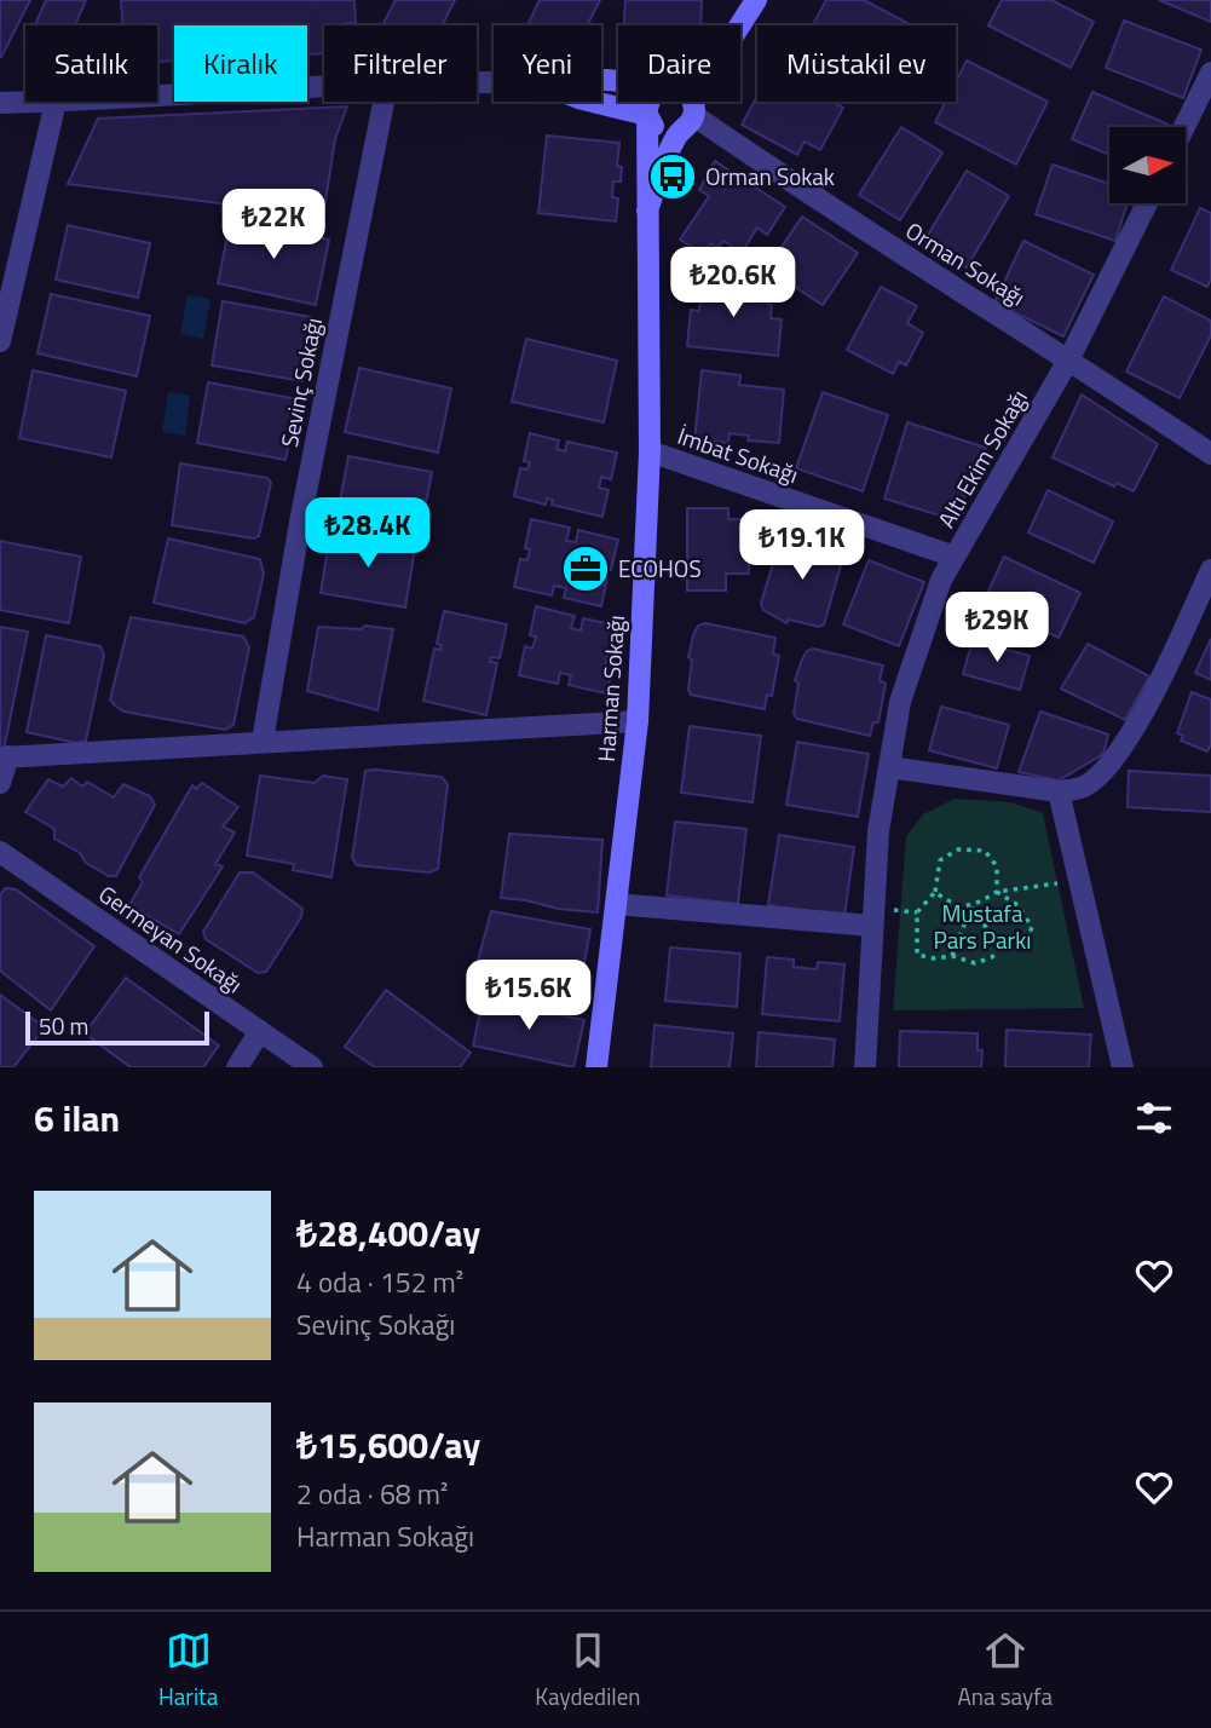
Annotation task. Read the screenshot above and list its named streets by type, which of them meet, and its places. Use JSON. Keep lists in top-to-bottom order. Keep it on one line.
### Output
{"streets":{"main road":["Harman Sokağı"],"street":["Orman Sokağı","Sevinç Sokağı","İmbat Sokağı","Altı Ekim Sokağı","Germeyan Sokağı"]},"crossings":[["Orman Sokağı","Altı Ekim Sokağı"],["İmbat Sokağı","Altı Ekim Sokağı"],["İmbat Sokağı","Harman Sokağı"]],"parks":["Mustafa Pars Parkı"],"places":{"bus stop":["Orman Sokak"],"office":["ECOHOS"]},"scale_bar":"50 m","north":"right","page":{"chip":["Satılık","Kiralık","Filtreler","Yeni","Daire","Müstakil ev"],"price":["₺22K","₺20.6K","₺28.4K","₺19.1K","₺29K","₺15.6K"],"scale":"50 m","heading":"6 ilan","list":[{"name":"₺28,400/ay","note":"4 oda · 152 m² · Sevinç Sokağı"},{"name":"₺15,600/ay","note":"2 oda · 68 m² · Harman Sokağı"}],"tabs":["Harita","Kaydedilen","Ana sayfa"]}}
